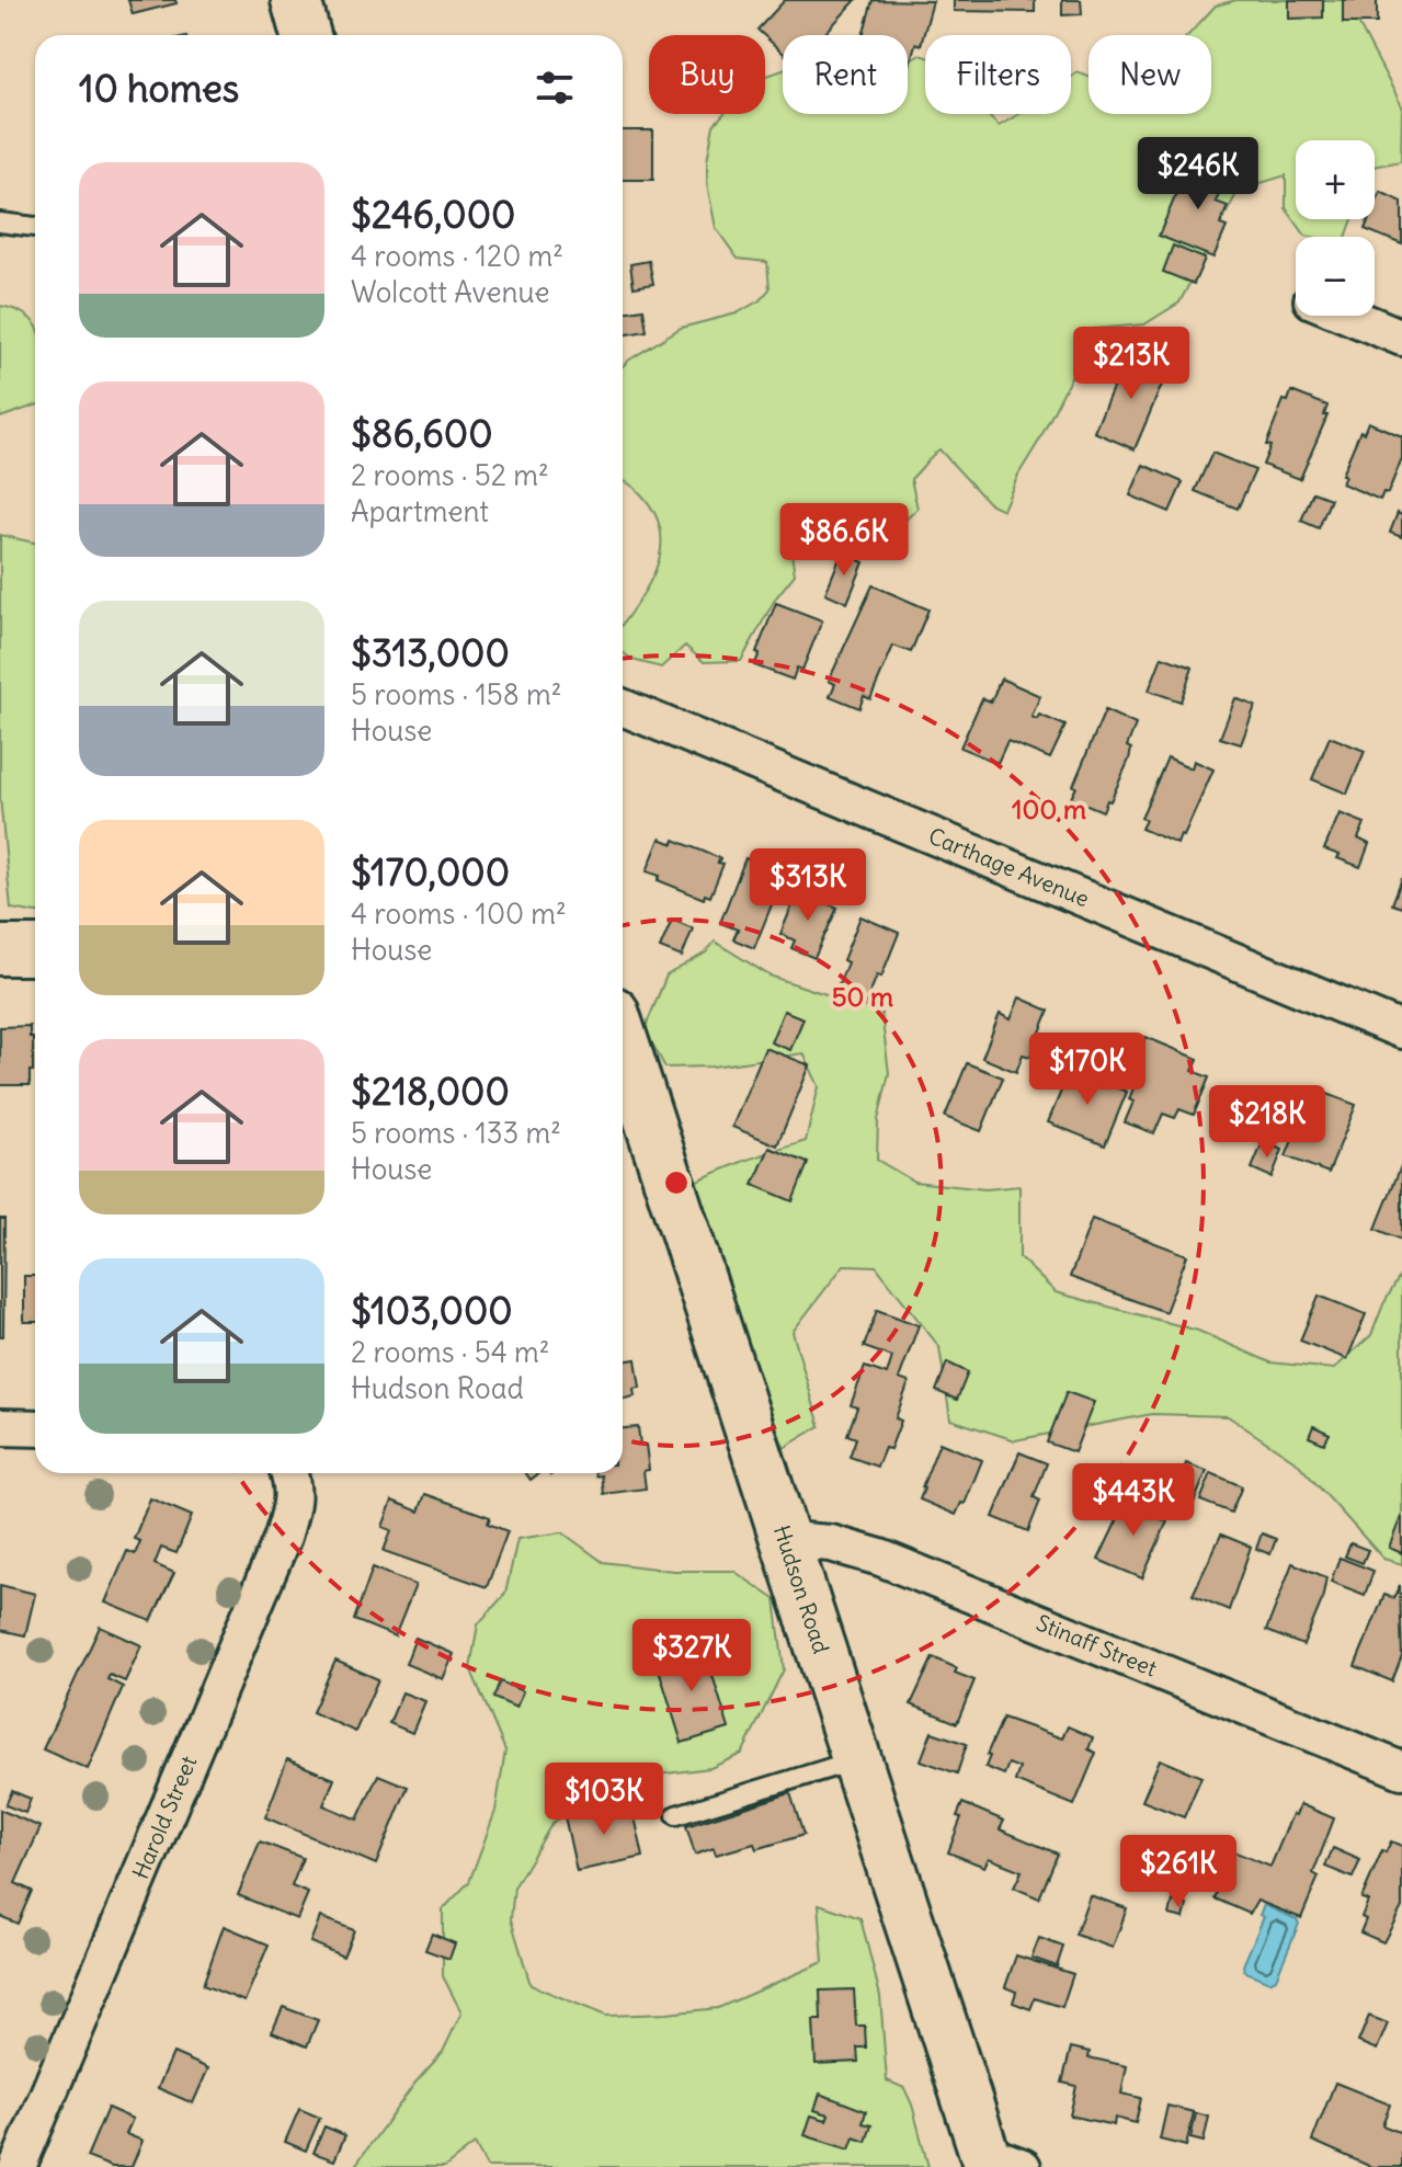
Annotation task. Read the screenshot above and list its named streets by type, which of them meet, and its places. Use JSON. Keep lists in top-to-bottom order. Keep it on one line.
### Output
{"streets":{"street":["Carthage Avenue","Hudson Road","Stinaff Street","Harold Street"]},"crossings":[["Hudson Road","Stinaff Street"]],"page":{"chip":["Buy","Rent","Filters","New"],"heading":"10 homes","price":["$246K","$213K","$86.6K","$313K","$170K","$218K","$443K","$327K","$103K","$261K"],"map_buttons":["+","−"],"list":[{"name":"$246,000","note":"4 rooms · 120 m² · Wolcott Avenue"},{"name":"$86,600","note":"2 rooms · 52 m² · Apartment"},{"name":"$313,000","note":"5 rooms · 158 m² · House"},{"name":"$170,000","note":"4 rooms · 100 m² · House"},{"name":"$218,000","note":"5 rooms · 133 m² · House"},{"name":"$103,000","note":"2 rooms · 54 m² · Hudson Road"}]},"rings":["100 m","50 m"]}
